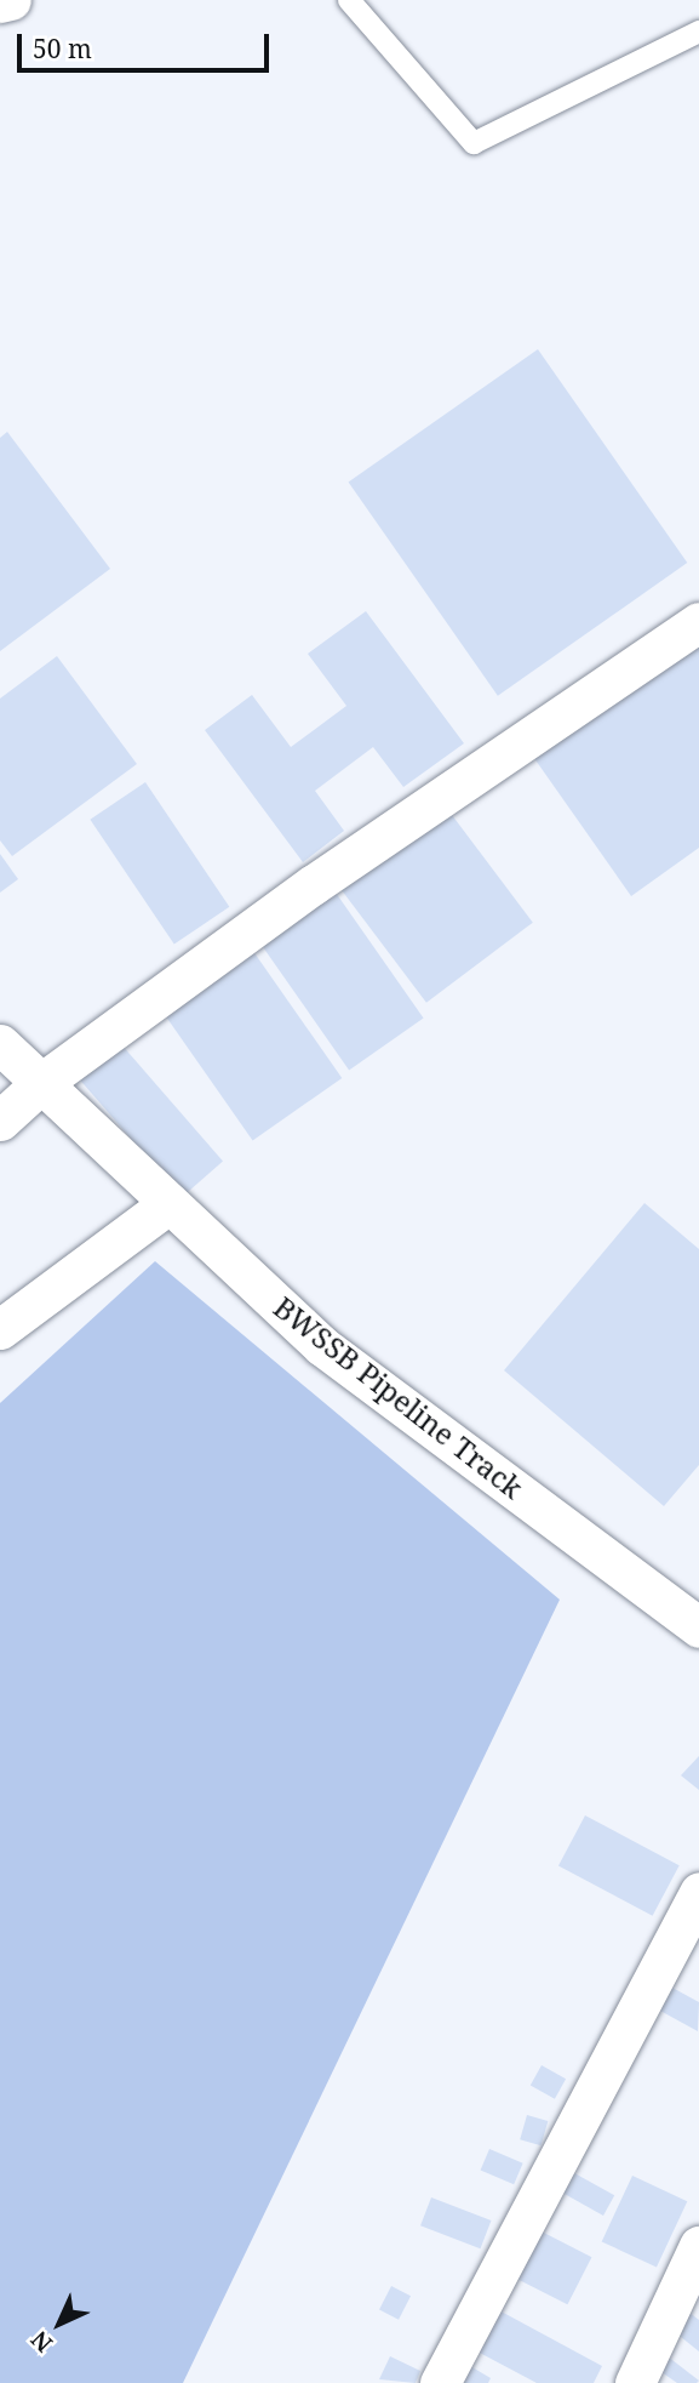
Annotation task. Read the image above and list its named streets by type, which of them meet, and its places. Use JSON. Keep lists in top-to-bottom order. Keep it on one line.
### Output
{"streets":{"street":["BWSSB Pipeline Track"]},"scale_bar":"50 m","north":"bottom left"}
